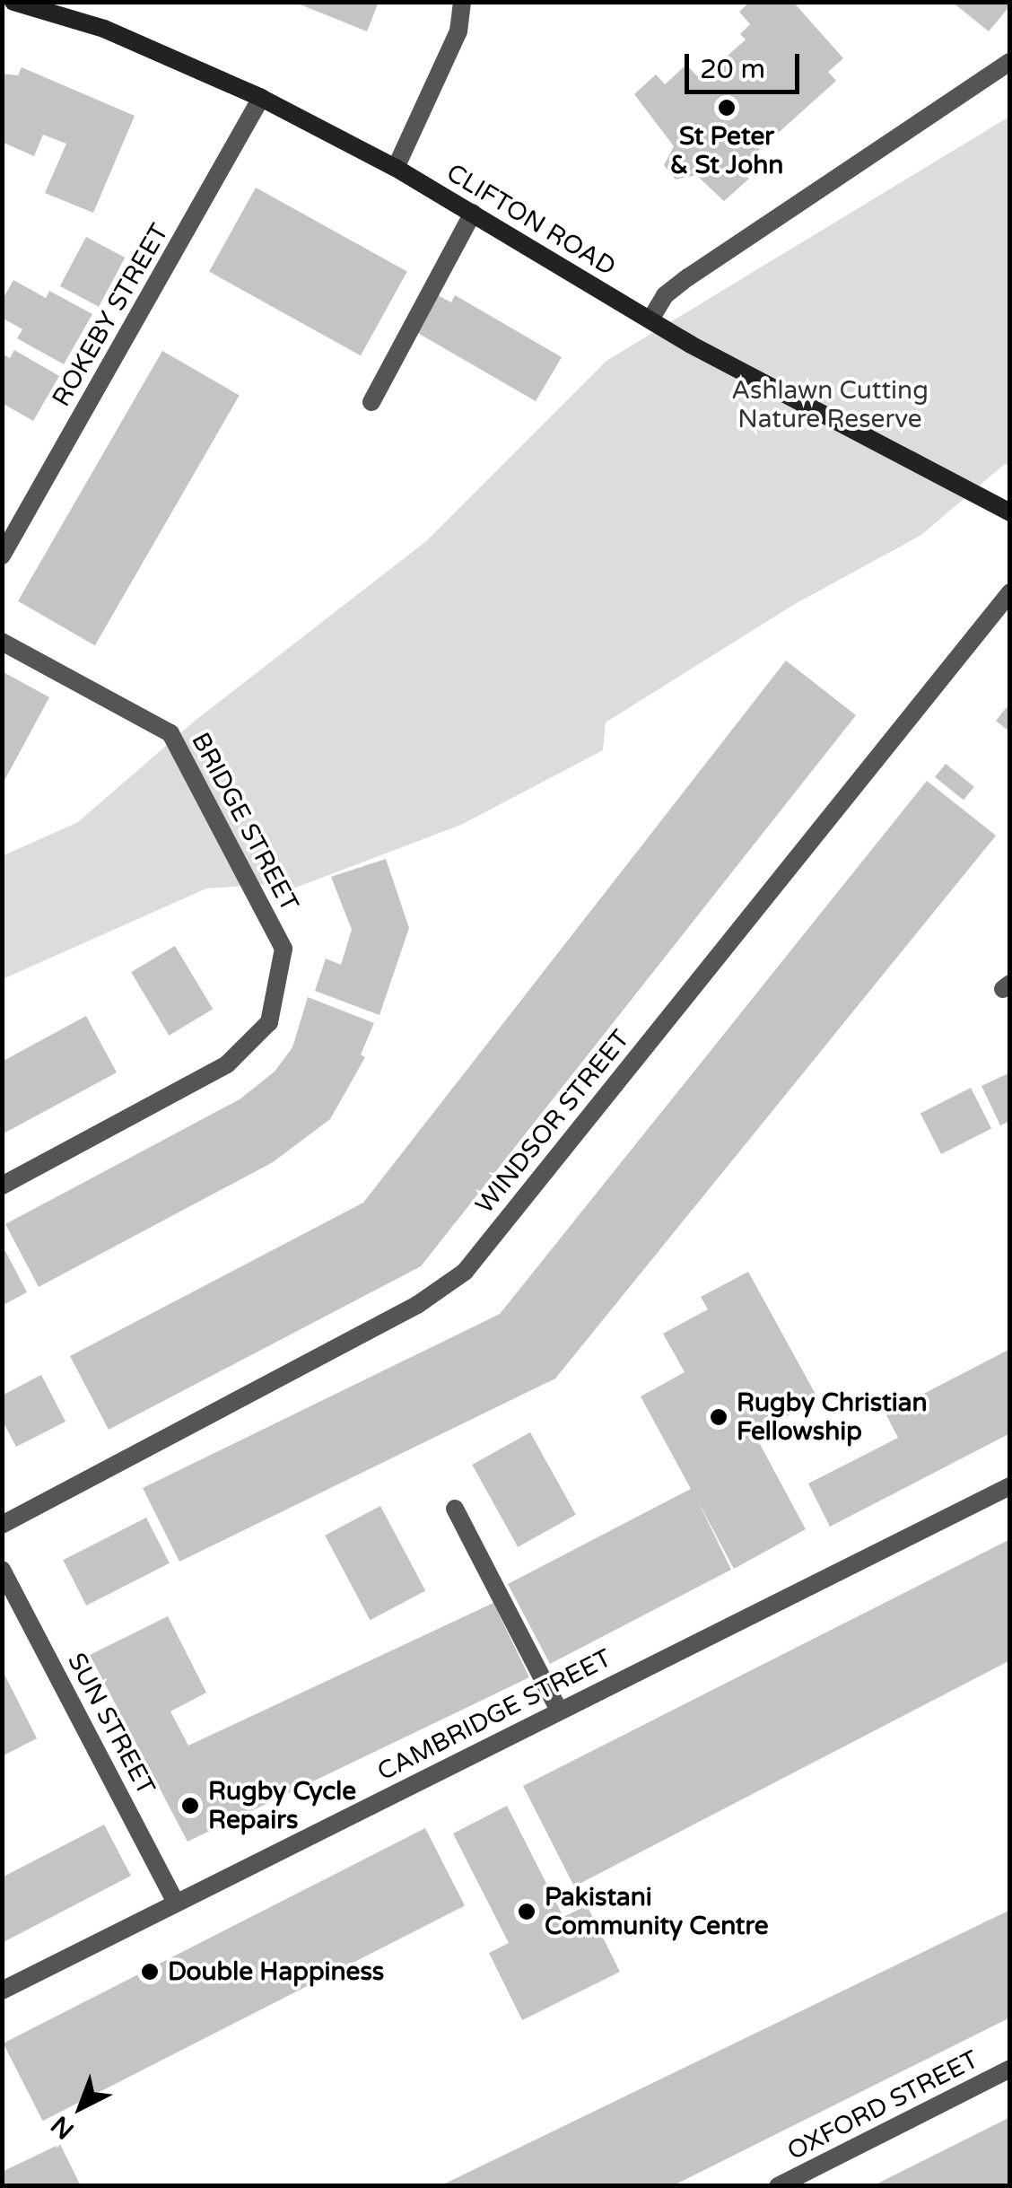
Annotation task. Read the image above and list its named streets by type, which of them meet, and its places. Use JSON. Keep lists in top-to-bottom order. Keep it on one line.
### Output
{"streets":{"street":["CLIFTON ROAD","ROKEBY STREET","BRIDGE STREET","WINDSOR STREET","CAMBRIDGE STREET","SUN STREET","OXFORD STREET"]},"crossings":[["CLIFTON ROAD","ROKEBY STREET"],["CAMBRIDGE STREET","SUN STREET"]],"parks":["Ashlawn Cutting Nature Reserve"],"places":["St Peter & St John","Rugby Christian Fellowship","Rugby Cycle Repairs","Pakistani Community Centre","Double Happiness"],"scale_bar":"20 m","north":"bottom left"}
